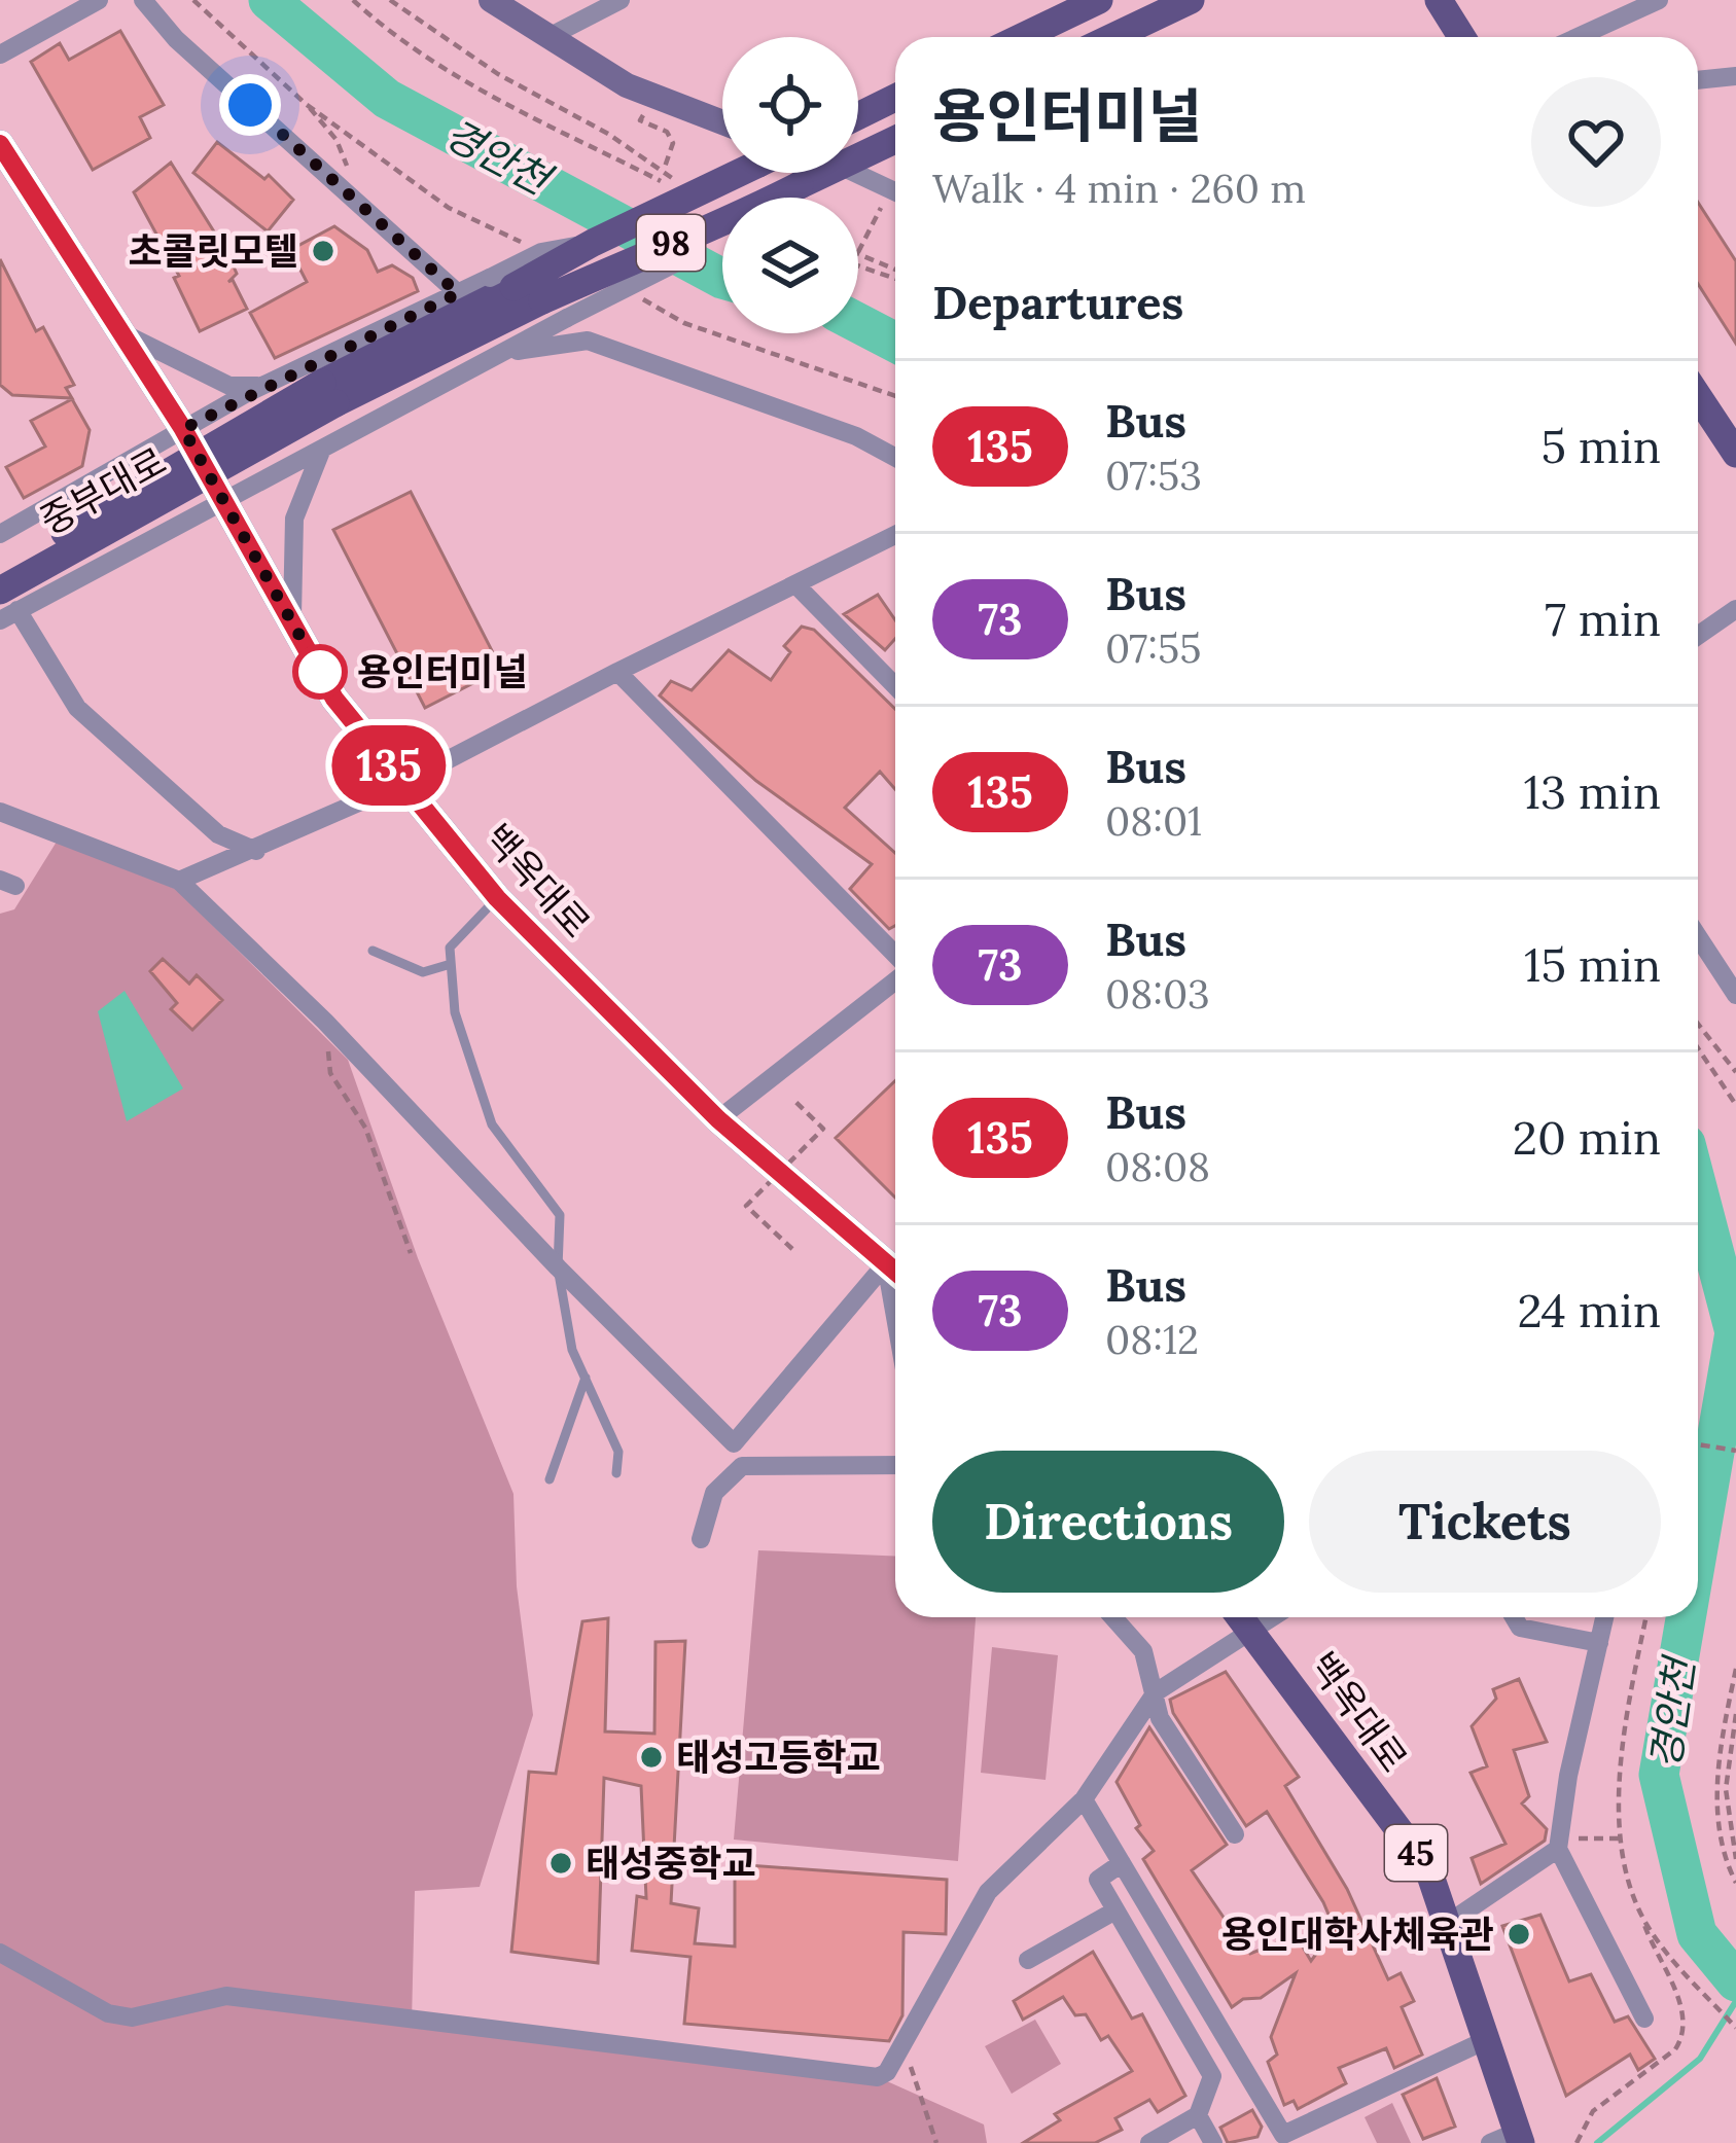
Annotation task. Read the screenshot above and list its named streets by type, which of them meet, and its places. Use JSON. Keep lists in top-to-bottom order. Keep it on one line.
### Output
{"streets":{"main road":["98","중부대로","백옥대로","45"]},"water":["경안천"],"places":["초콜릿모텔","용인터미널","태성고등학교","태성중학교","용인대학사체육관"],"lines":["bus line 135"],"page":{"on_map":"135","heading":[["용인터미널","Walk · 4 min · 260 m"],"Departures"],"list":[{"mark":"135","name":"Bus","note":"07:53","value":"5 min"},{"mark":"73","name":"Bus","note":"07:55","value":"7 min"},{"mark":"135","name":"Bus","note":"08:01","value":"13 min"},{"mark":"73","name":"Bus","note":"08:03","value":"15 min"},{"mark":"135","name":"Bus","note":"08:08","value":"20 min"},{"mark":"73","name":"Bus","note":"08:12","value":"24 min"}],"buttons":["Directions","Tickets"]}}
